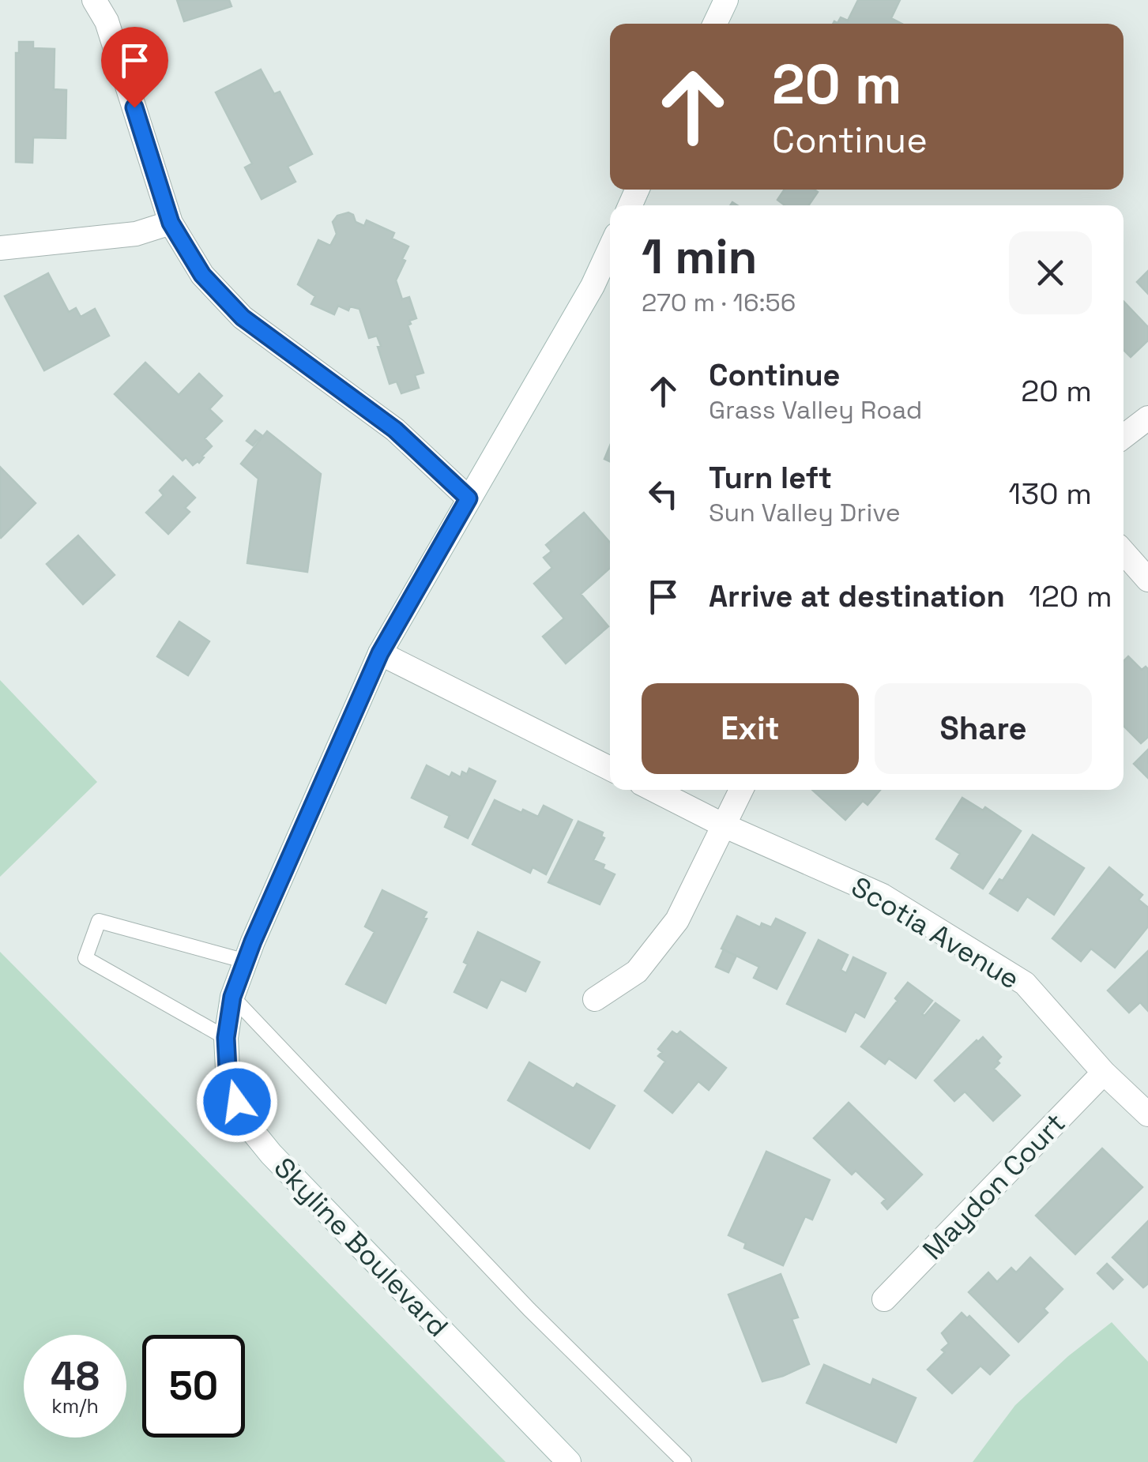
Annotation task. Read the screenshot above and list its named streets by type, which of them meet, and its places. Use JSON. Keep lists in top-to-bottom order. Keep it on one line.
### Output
{"streets":{"street":["Scotia Avenue","Maydon Court","Skyline Boulevard"]},"crossings":[["Scotia Avenue","Maydon Court"]],"page":{"turn":["20 m","Continue"],"heading":["1 min","270 m · 16:56"],"list":[{"name":"Continue","note":"Grass Valley Road","value":"20 m"},{"name":"Turn left","note":"Sun Valley Drive","value":"130 m"},{"name":"Arrive at destination","value":"120 m"}],"buttons":["Exit","Share"],"speed":"48 km/h","limit":"50"}}
